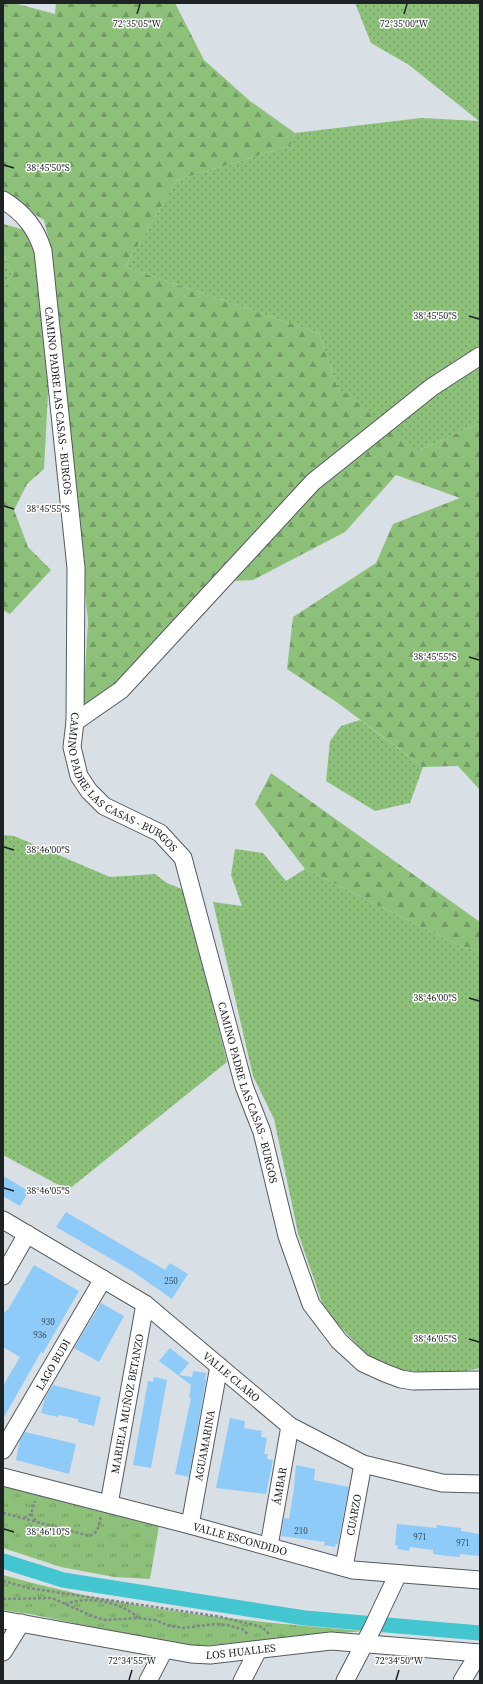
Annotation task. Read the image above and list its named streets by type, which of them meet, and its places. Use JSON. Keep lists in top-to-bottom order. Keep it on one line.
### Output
{"streets":{"street":["CAMINO PADRE LAS CASAS - BURGOS","LAGO BUDI","VALLE CLARO","MARIELA MUÑOZ BETANZO","AGUAMARINA","ÁMBAR","CUARZO","VALLE ESCONDIDO","LOS HUALLES"]},"crossings":[["LAGO BUDI","VALLE CLARO"],["VALLE CLARO","MARIELA MUÑOZ BETANZO"],["VALLE CLARO","AGUAMARINA"],["VALLE CLARO","ÁMBAR"],["VALLE CLARO","CUARZO"],["MARIELA MUÑOZ BETANZO","VALLE ESCONDIDO"],["AGUAMARINA","VALLE ESCONDIDO"],["ÁMBAR","VALLE ESCONDIDO"],["CUARZO","VALLE ESCONDIDO"]],"house_numbers":["250","930","936","210","971","971"],"coordinates":["72°35'05\"W","72°35'00\"W","38°45'50\"S","38°45'55\"S","38°46'00\"S","38°46'05\"S","38°46'10\"S","72°34'55\"W","72°34'50\"W"]}
